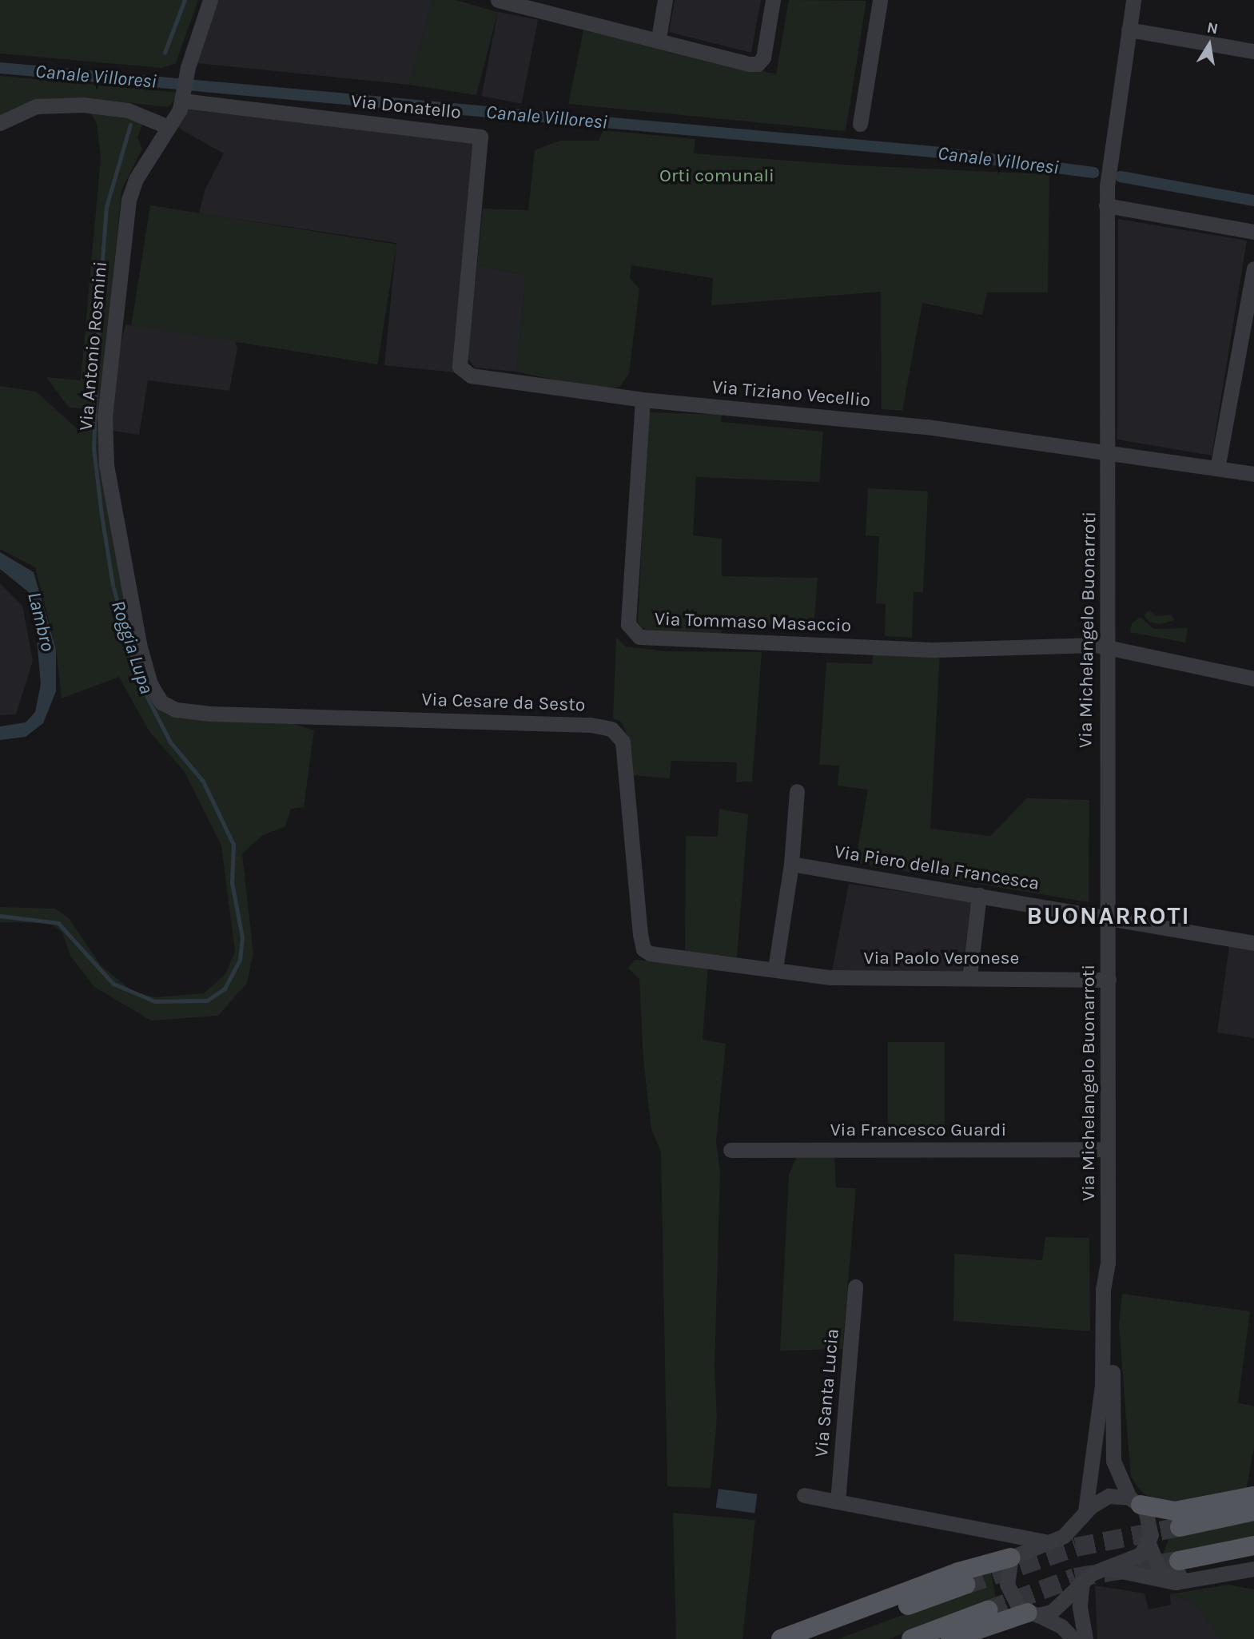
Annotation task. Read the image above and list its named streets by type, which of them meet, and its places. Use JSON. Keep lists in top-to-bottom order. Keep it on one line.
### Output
{"streets":{"street":["Via Donatello","Via Antonio Rosmini","Via Tiziano Vecellio","Via Tommaso Masaccio","Via Michelangelo Buonarroti","Via Cesare da Sesto","Via Piero della Francesca","Via Paolo Veronese","Via Francesco Guardi","Via Santa Lucia"]},"crossings":[["Via Donatello","Via Antonio Rosmini"],["Via Donatello","Via Tiziano Vecellio"],["Via Antonio Rosmini","Via Cesare da Sesto"],["Via Tiziano Vecellio","Via Tommaso Masaccio"],["Via Tiziano Vecellio","Via Michelangelo Buonarroti"],["Via Tommaso Masaccio","Via Michelangelo Buonarroti"],["Via Michelangelo Buonarroti","Via Piero della Francesca"],["Via Michelangelo Buonarroti","Via Paolo Veronese"],["Via Michelangelo Buonarroti","Via Francesco Guardi"],["Via Cesare da Sesto","Via Paolo Veronese"]],"districts":["BUONARROTI"],"water":["Canale Villoresi","Lambro","Roggia Lupa"],"parks":["Orti comunali"],"north":"top"}
